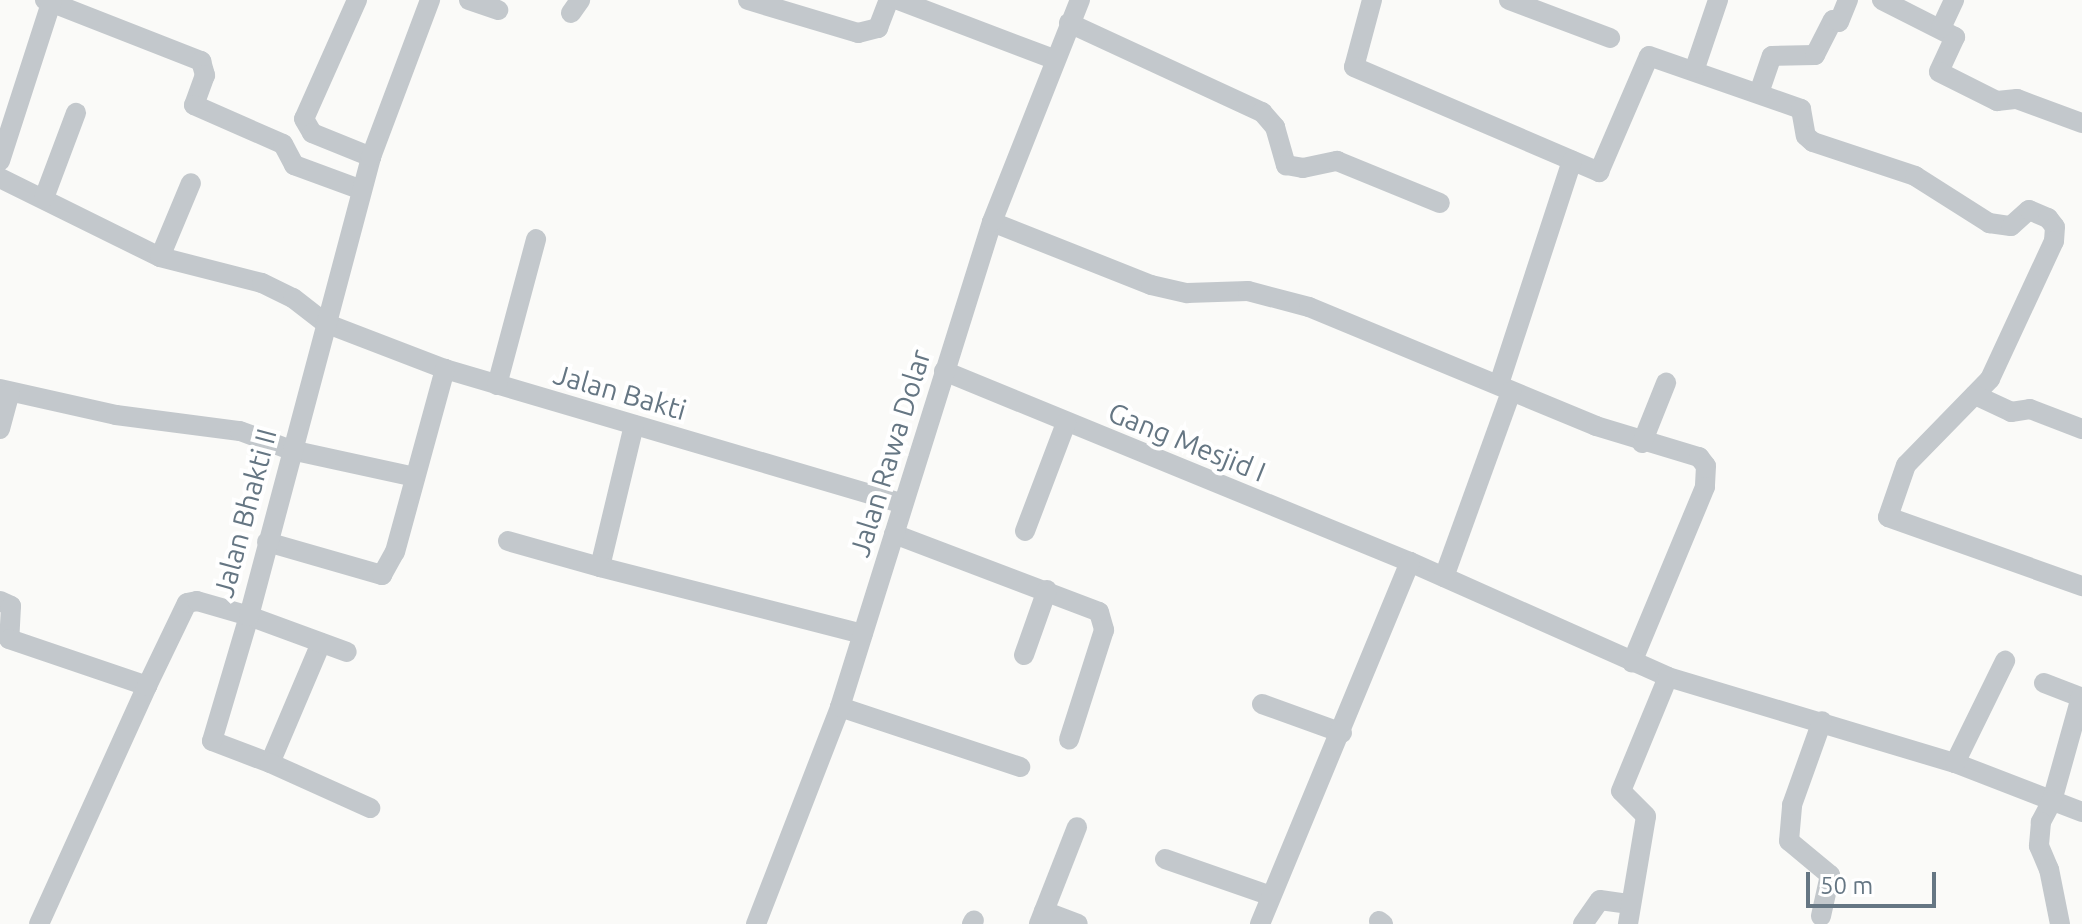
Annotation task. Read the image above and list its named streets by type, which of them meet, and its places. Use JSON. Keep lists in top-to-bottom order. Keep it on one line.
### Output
{"streets":{"street":["Jalan Bakti","Gang Mesjid I","Jalan Rawa Dolar","Jalan Bhakti II"]},"crossings":[["Jalan Bakti","Jalan Rawa Dolar"],["Jalan Bakti","Jalan Bhakti II"],["Gang Mesjid I","Jalan Rawa Dolar"]],"scale_bar":"50 m"}
